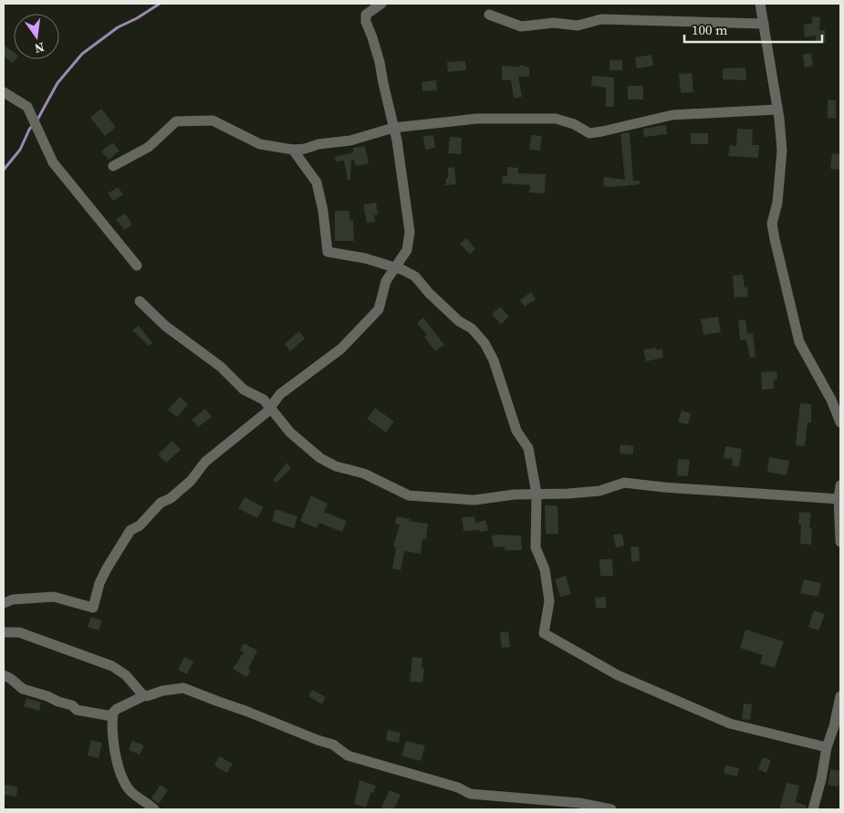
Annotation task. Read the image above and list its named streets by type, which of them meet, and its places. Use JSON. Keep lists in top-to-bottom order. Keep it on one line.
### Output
{"scale_bar":"100 m","north":"bottom"}
